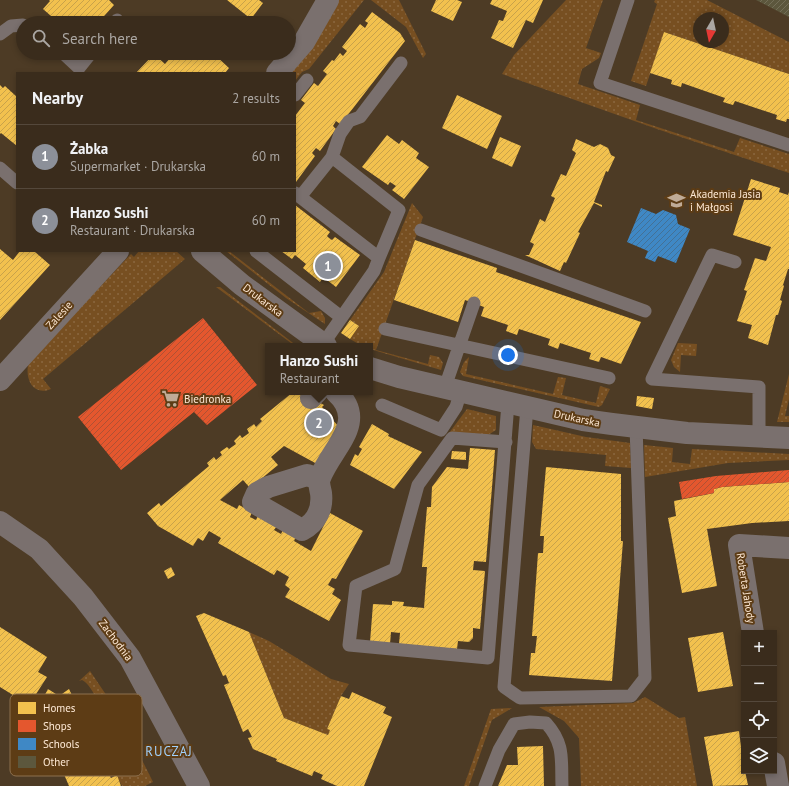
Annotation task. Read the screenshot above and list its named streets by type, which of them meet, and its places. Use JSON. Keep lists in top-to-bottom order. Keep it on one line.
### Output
{"streets":{"street":["Drukarska","Zalesie","Roberta Jahody","Zachodnia"]},"districts":["RUCZAJ"],"places":{"school or university":["Akademia Jasia i Małgosi"],"supermarket":["Biedronka"]},"legend":["Homes","Shops","Schools","Other"],"north":"bottom","page":{"search":"Search here","heading":["Nearby","2 results"],"list":[{"mark":"1","name":"Żabka","note":"Supermarket · Drukarska","value":"60 m"},{"mark":"2","name":"Hanzo Sushi","note":"Restaurant · Drukarska","value":"60 m"}],"pins":["1","2"],"popup":["Hanzo Sushi","Restaurant"],"map_buttons":["+","−"]}}
